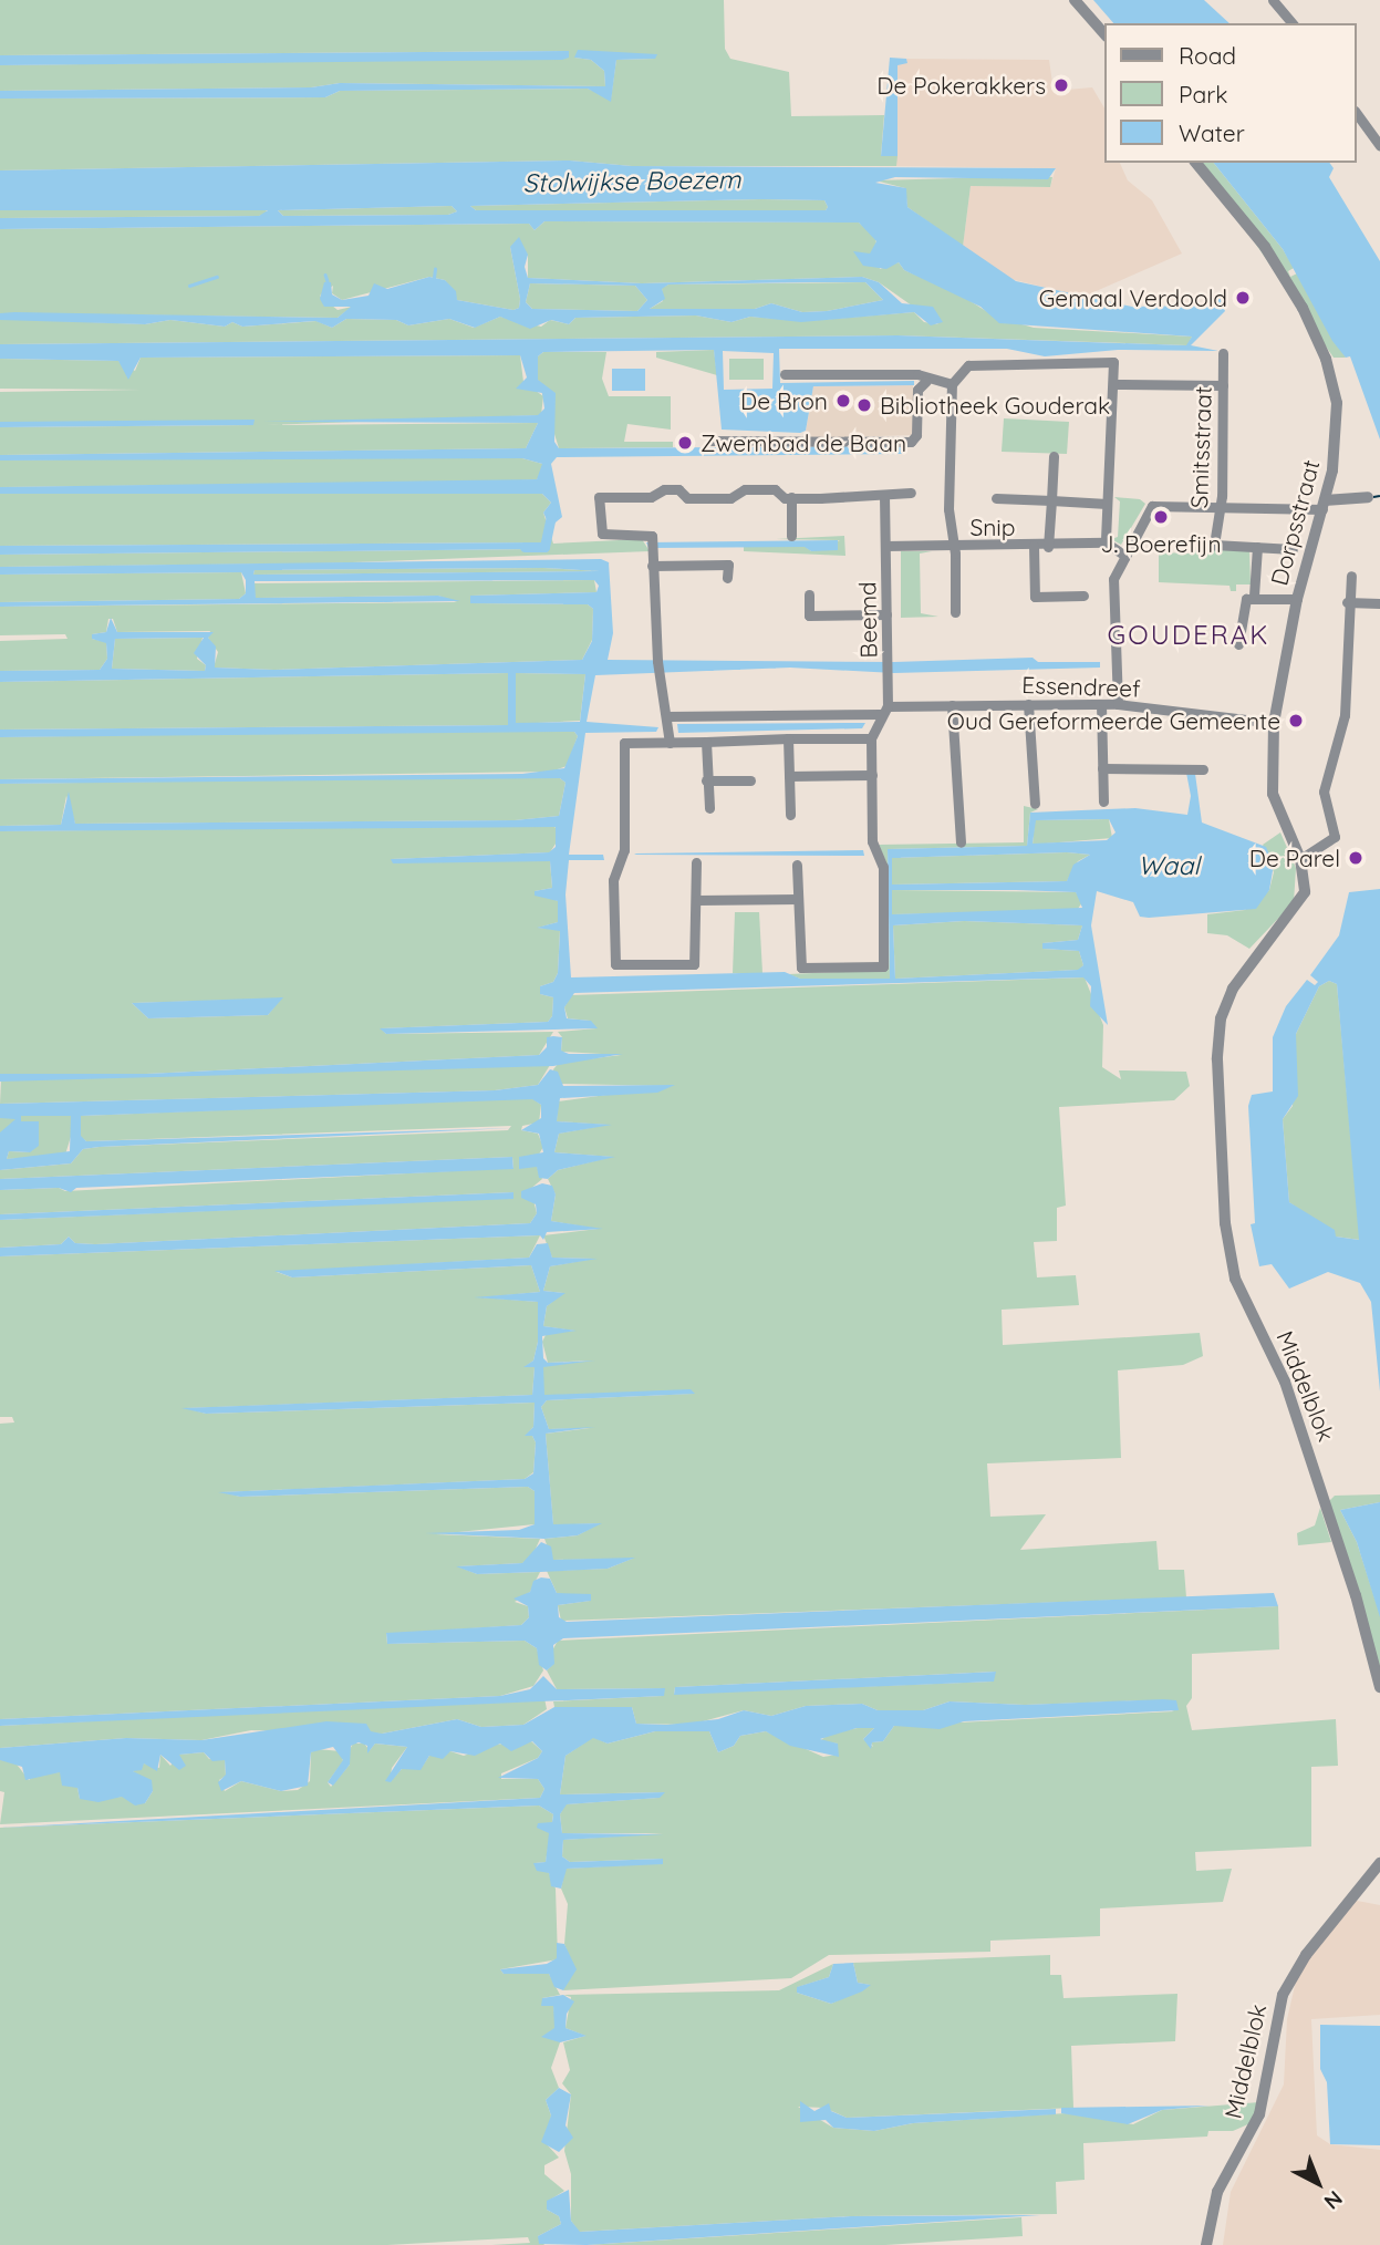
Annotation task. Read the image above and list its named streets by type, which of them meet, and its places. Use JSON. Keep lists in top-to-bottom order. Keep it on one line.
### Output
{"streets":{"street":["Smitsstraat","Dorpsstraat","Snip","Beemd","Essendreef","Middelblok"]},"crossings":[["Dorpsstraat","Essendreef"],["Dorpsstraat","Middelblok"],["Snip","Beemd"],["Beemd","Essendreef"]],"districts":["GOUDERAK"],"water":["Stolwijkse Boezem","Waal"],"places":["De Pokerakkers","Gemaal Verdoold","De Bron","Bibliotheek Gouderak","Zwembad de Baan","J. Boerefijn","Oud Gereformeerde Gemeente","De Parel"],"legend":["Road","Park","Water"],"north":"bottom right"}
